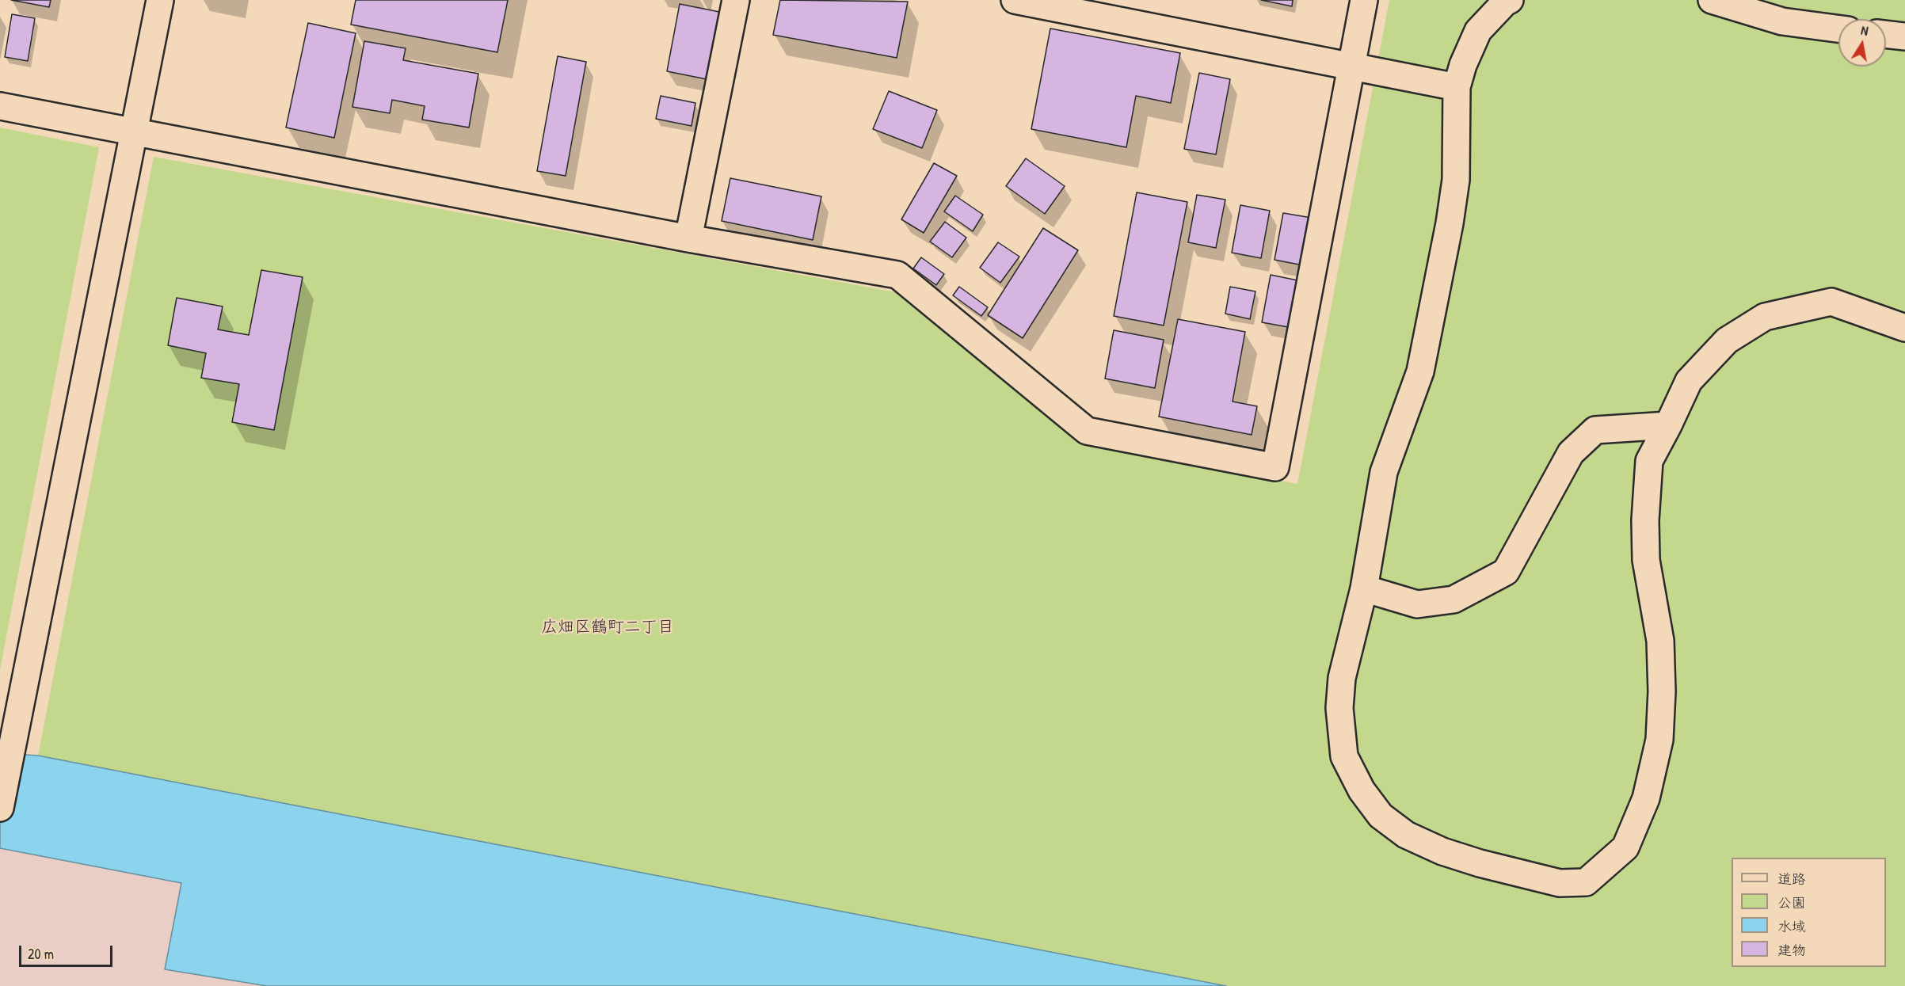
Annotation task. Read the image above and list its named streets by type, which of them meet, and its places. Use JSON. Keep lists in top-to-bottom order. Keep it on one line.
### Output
{"districts":["広畑区鶴町二丁目"],"legend":["道路","公園","水域","建物"],"scale_bar":"20 m","north":"top"}
